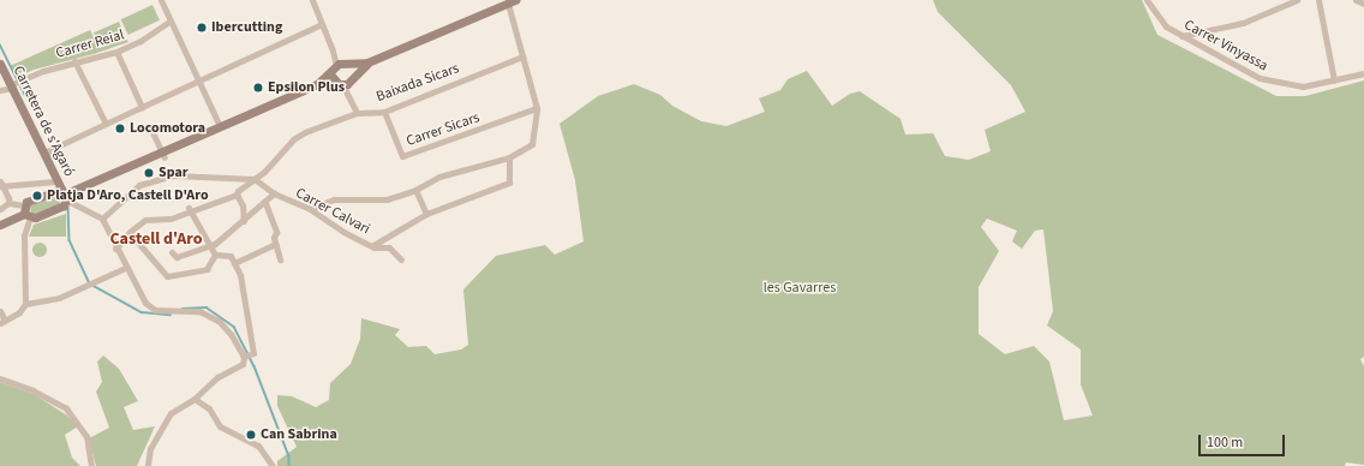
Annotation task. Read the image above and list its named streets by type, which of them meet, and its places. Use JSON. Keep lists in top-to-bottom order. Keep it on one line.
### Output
{"streets":{"street":["Carrer Reial","Carrer Vinyassa","Baixada Sicars","Carretera de s'Agaró","Carrer Sicars","Carrer Calvari"]},"crossings":[["Carrer Reial","Carretera de s'Agaró"],["Baixada Sicars","Carrer Sicars"]],"districts":["Castell d'Aro"],"parks":["les Gavarres"],"places":["Ibercutting","Epsilon Plus","Locomotora","Spar","Platja D'Aro, Castell D'Aro","Can Sabrina"],"scale_bar":"100 m"}
